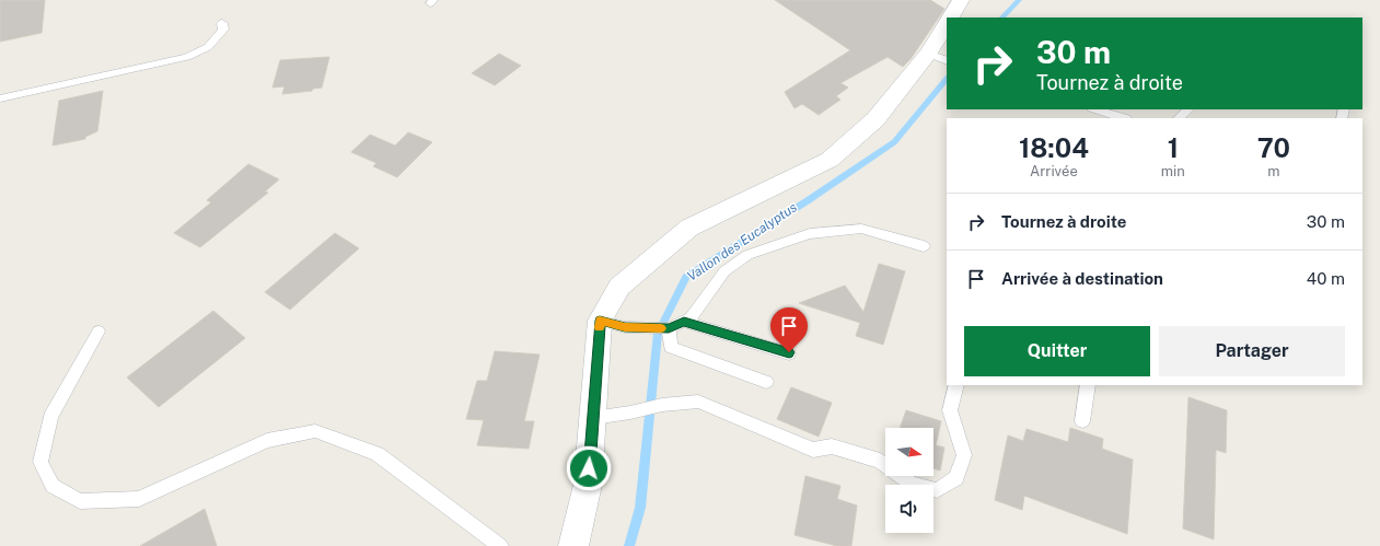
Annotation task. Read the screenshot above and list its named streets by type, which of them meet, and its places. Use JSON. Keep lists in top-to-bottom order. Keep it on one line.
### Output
{"water":["Vallon des Eucalyptus"],"north":"right","page":{"turn":["30 m","Tournez à droite"],"eta":["18:04","Arrivée","1","min","70","m"],"list":[{"name":"Tournez à droite","value":"30 m"},{"name":"Arrivée à destination","value":"40 m"}],"buttons":["Quitter","Partager"]}}
